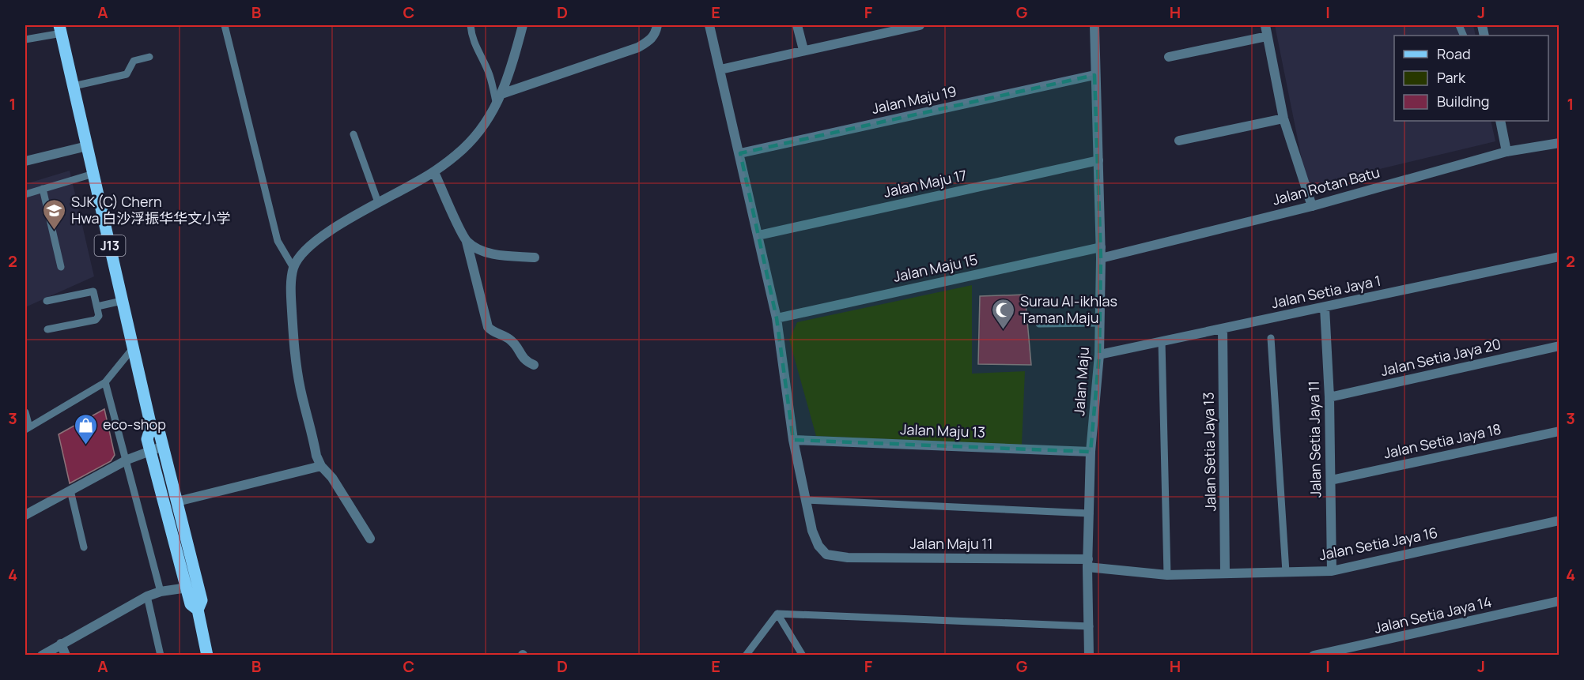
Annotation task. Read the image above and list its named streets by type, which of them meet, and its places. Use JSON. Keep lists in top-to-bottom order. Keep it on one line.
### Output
{"streets":{"main road":["J13"],"street":["Jalan Maju 19","Jalan Maju 17","Jalan Rotan Batu","Jalan Maju 15","Jalan Setia Jaya 1","Jalan Setia Jaya 20","Jalan Maju","Jalan Maju 13","Jalan Setia Jaya 11","Jalan Setia Jaya 18","Jalan Setia Jaya 13","Jalan Maju 11","Jalan Setia Jaya 16","Jalan Setia Jaya 14"]},"crossings":[["Jalan Maju 19","Jalan Maju"],["Jalan Maju 17","Jalan Maju"],["Jalan Rotan Batu","Jalan Maju"],["Jalan Maju 15","Jalan Maju"],["Jalan Setia Jaya 1","Jalan Maju"],["Jalan Setia Jaya 1","Jalan Setia Jaya 11"],["Jalan Setia Jaya 1","Jalan Setia Jaya 13"],["Jalan Setia Jaya 20","Jalan Setia Jaya 11"],["Jalan Maju","Jalan Maju 13"],["Jalan Maju","Jalan Maju 11"],["Jalan Maju","Jalan Setia Jaya 16"],["Jalan Setia Jaya 11","Jalan Setia Jaya 18"],["Jalan Setia Jaya 11","Jalan Setia Jaya 16"],["Jalan Setia Jaya 13","Jalan Setia Jaya 16"],["Jalan Maju 11","Jalan Setia Jaya 16"]],"places":{"school or university":["SJK (C) Chern Hwa 白沙浮振华华文小学"],"mosque":["Surau Al-ikhlas Taman Maju"],"shop":["eco-shop"]},"legend":["Road","Park","Building"],"grid":{"columns":["A","B","C","D","E","F","G","H","I","J"],"rows":["1","2","3","4"]}}
